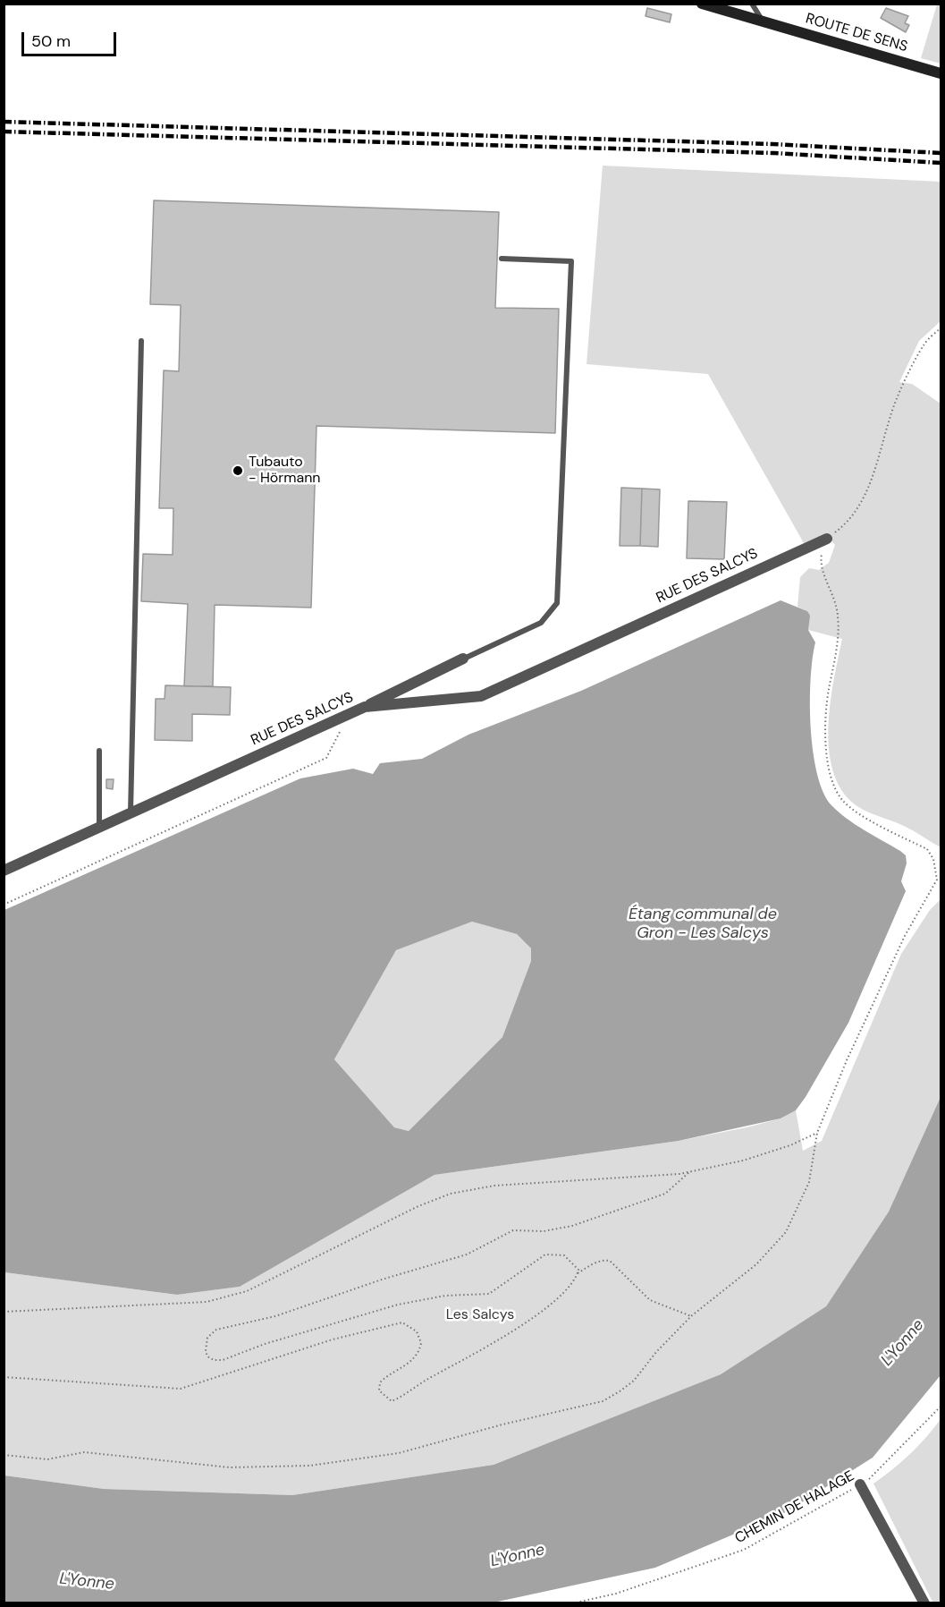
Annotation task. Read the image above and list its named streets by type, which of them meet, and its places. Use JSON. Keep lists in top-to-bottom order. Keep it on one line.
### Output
{"streets":{"main road":["ROUTE DE SENS"],"street":["RUE DES SALCYS"],"path":["CHEMIN DE HALAGE"]},"water":["Étang communal de Gron - Les Salcys","L'Yonne"],"parks":["Les Salcys"],"places":["Tubauto - Hörmann"],"scale_bar":"50 m"}
